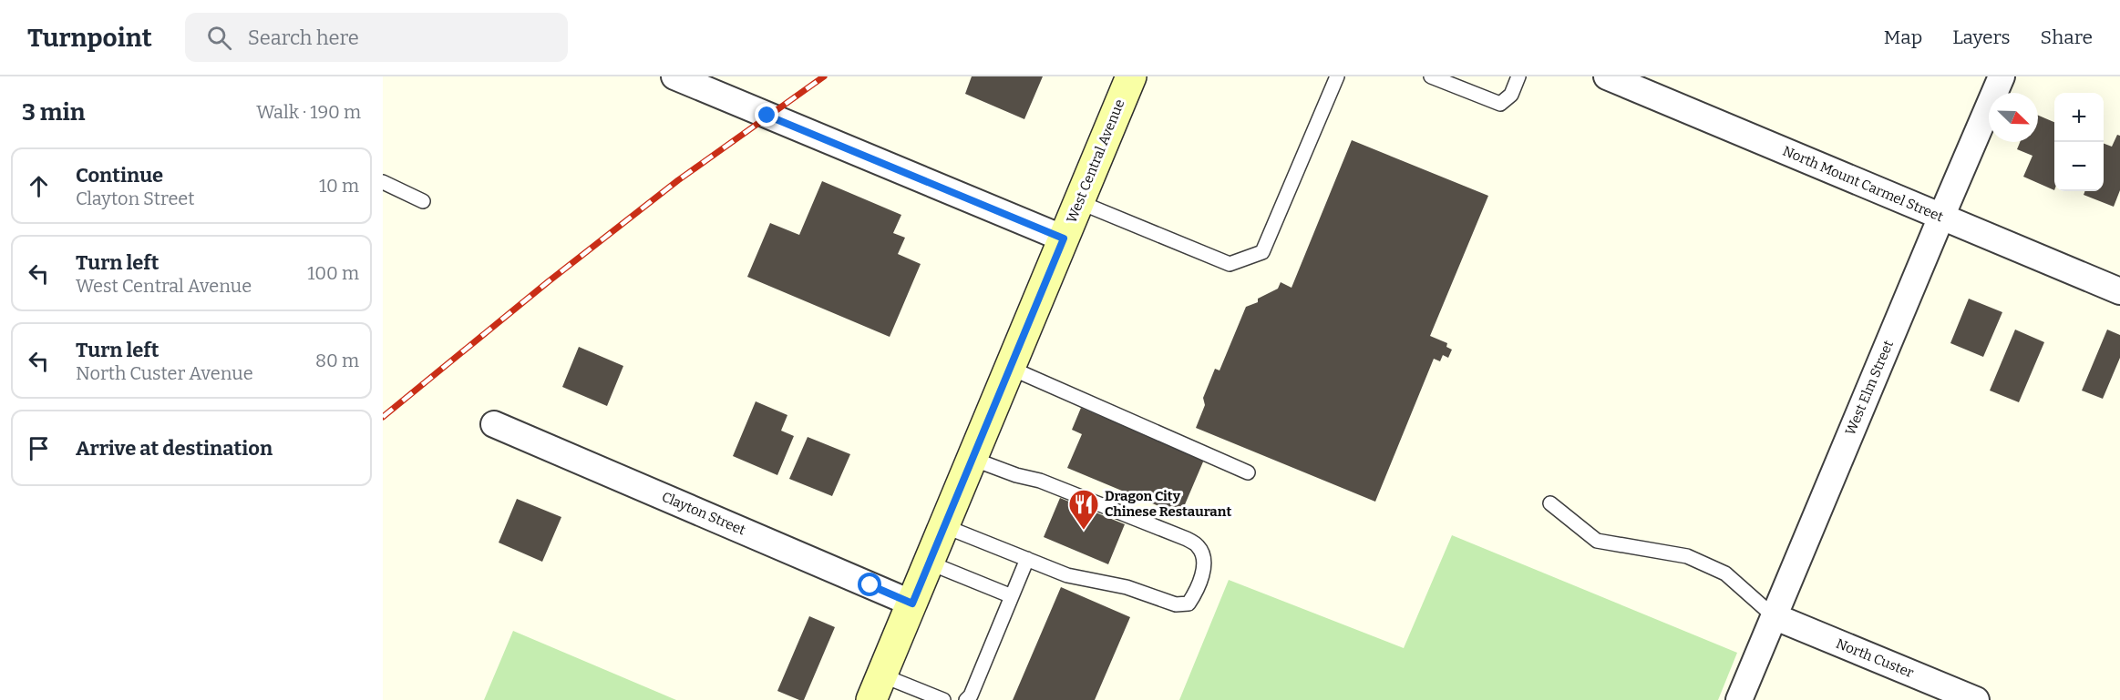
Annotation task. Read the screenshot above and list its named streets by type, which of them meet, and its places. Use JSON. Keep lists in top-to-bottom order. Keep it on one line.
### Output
{"streets":{"main road":["West Central Avenue"],"street":["North Mount Carmel Street","West Elm Street","Clayton Street","North Custer"]},"crossings":[["West Central Avenue","Clayton Street"],["North Mount Carmel Street","West Elm Street"],["West Elm Street","North Custer"]],"places":{"restaurant":["Dragon City Chinese Restaurant"]},"north":"bottom right","page":{"header":"Turnpoint","search":"Search here","nav":["Map","Layers","Share"],"heading":["3 min","Walk · 190 m"],"map_buttons":["+","−"],"list":[["Continue","Clayton Street","10 m"],["Turn left","West Central Avenue","100 m"],["Turn left","North Custer Avenue","80 m"],"Arrive at destination"]}}
